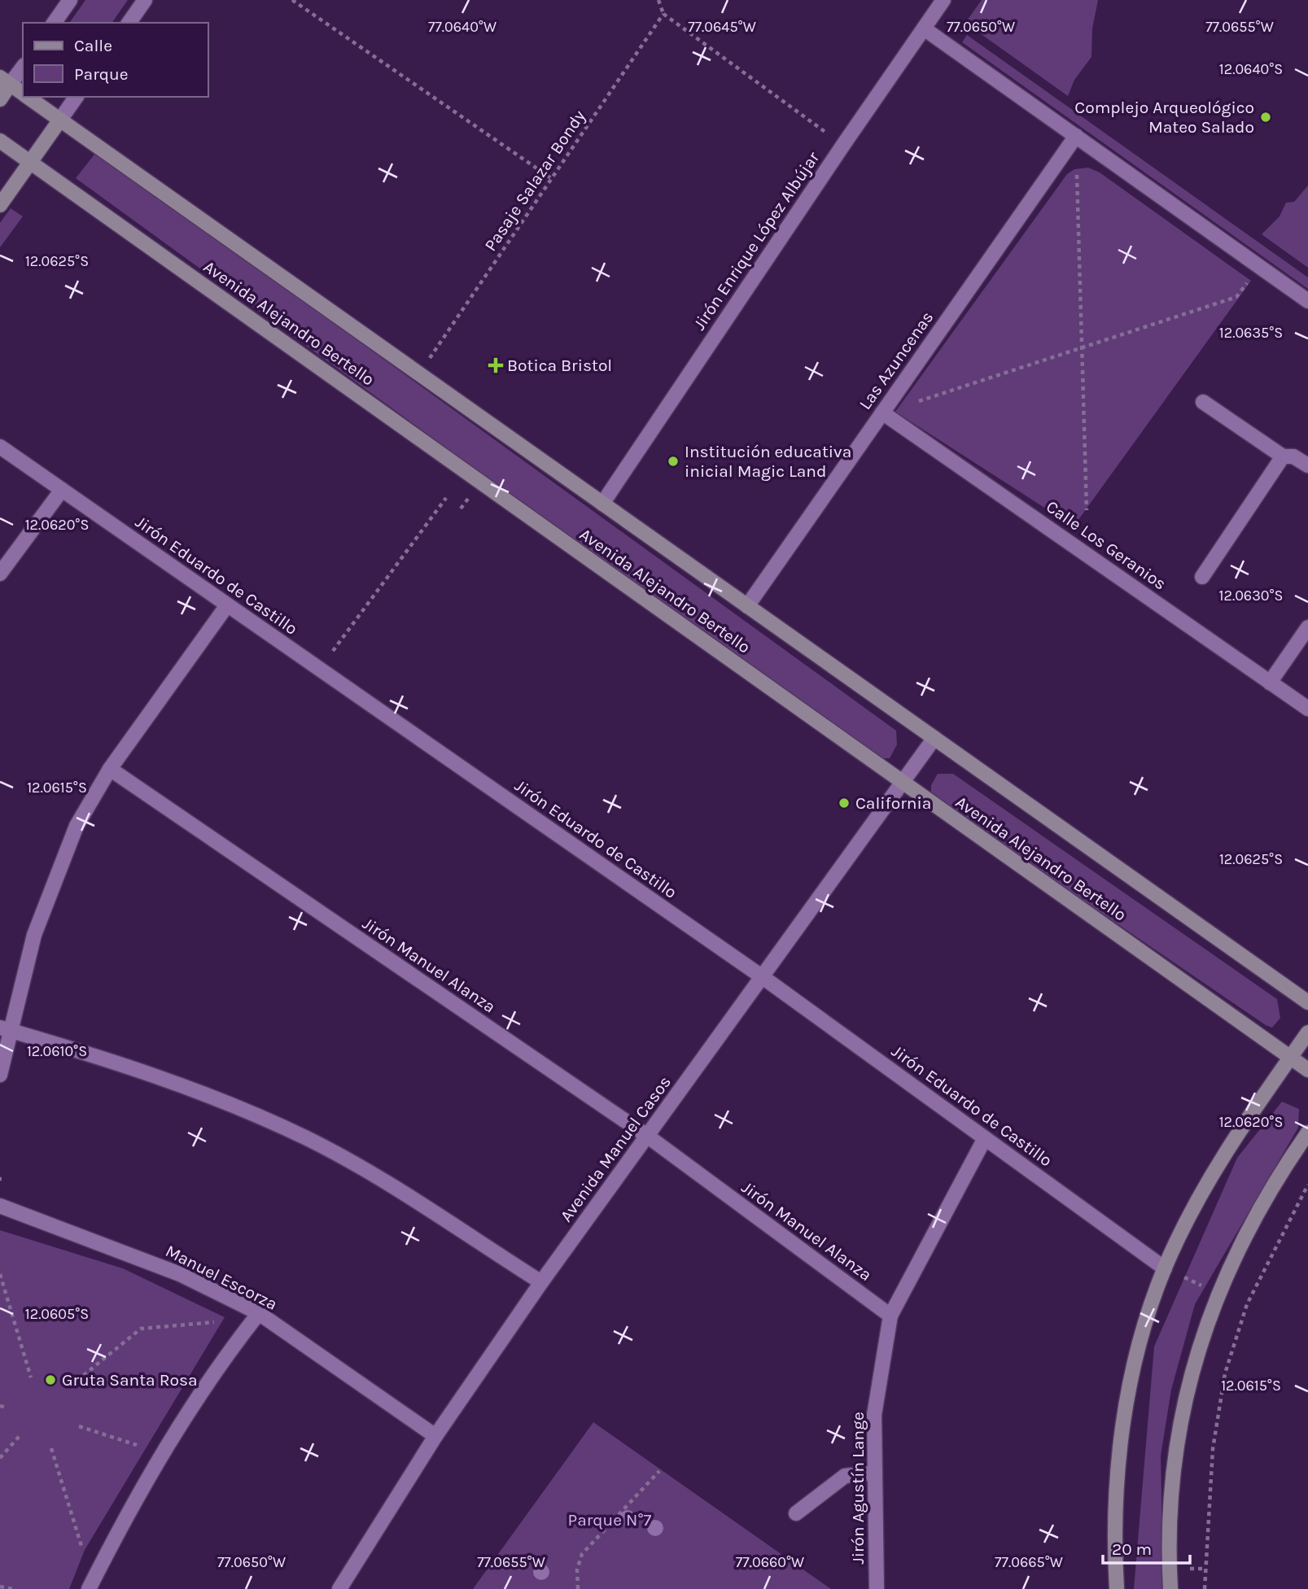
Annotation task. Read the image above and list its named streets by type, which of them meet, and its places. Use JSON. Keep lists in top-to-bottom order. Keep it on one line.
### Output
{"streets":{"main road":["Avenida Alejandro Bertello"],"street":["Jirón Enrique López Albújar","Las Azuncenas","Calle Los Geranios","Jirón Eduardo de Castillo","Jirón Manuel Alanza","Avenida Manuel Casos","Manuel Escorza","Jirón Agustín Lange"],"path":["Pasaje Salazar Bondy"]},"crossings":[["Pasaje Salazar Bondy","Avenida Alejandro Bertello"],["Jirón Enrique López Albújar","Avenida Alejandro Bertello"],["Avenida Alejandro Bertello","Las Azuncenas"],["Avenida Alejandro Bertello","Avenida Manuel Casos"],["Las Azuncenas","Calle Los Geranios"],["Jirón Eduardo de Castillo","Avenida Manuel Casos"],["Jirón Eduardo de Castillo","Jirón Agustín Lange"],["Jirón Manuel Alanza","Avenida Manuel Casos"],["Jirón Manuel Alanza","Jirón Agustín Lange"],["Avenida Manuel Casos","Manuel Escorza"]],"parks":["Parque N°7"],"places":{"other":["Complejo Arqueológico Mateo Salado","Institución educativa inicial Magic Land","California","Gruta Santa Rosa"],"health":["Botica Bristol"]},"legend":["Calle","Parque"],"scale_bar":"20 m","coordinates":["77.0650°W","77.0655°W","77.0640°W","77.0645°W","12.0640°S","12.0625°S","12.0635°S","12.0620°S","12.0630°S","12.0615°S","12.0610°S","12.0605°S","77.0660°W","77.0665°W"]}
